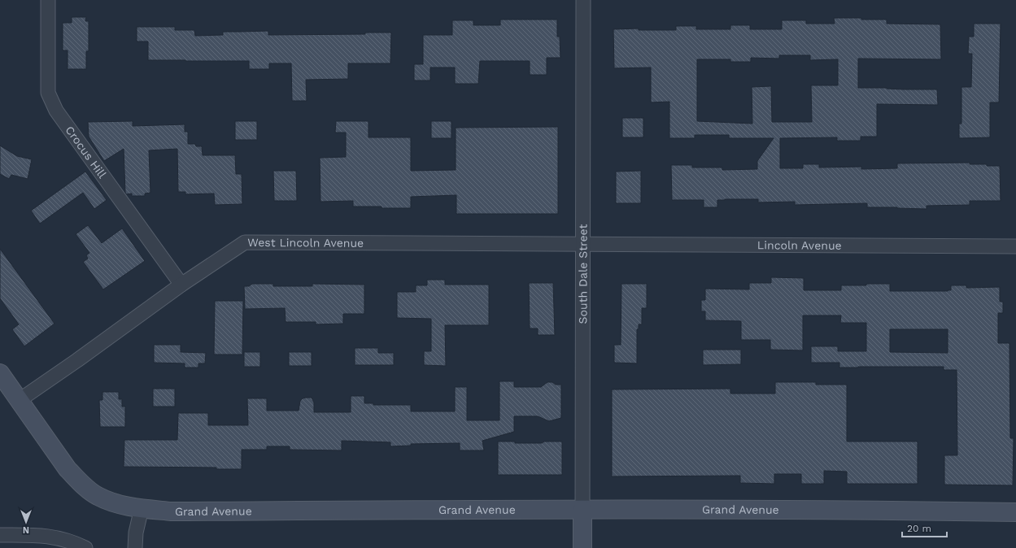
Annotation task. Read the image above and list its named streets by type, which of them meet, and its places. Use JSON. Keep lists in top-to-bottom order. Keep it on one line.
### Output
{"streets":{"main road":["South Dale Street","Grand Avenue"],"street":["Crocus Hill","West Lincoln Avenue","Lincoln Avenue"]},"crossings":[["Crocus Hill","West Lincoln Avenue"],["West Lincoln Avenue","Lincoln Avenue"],["West Lincoln Avenue","South Dale Street"],["West Lincoln Avenue","Grand Avenue"],["Lincoln Avenue","South Dale Street"],["South Dale Street","Grand Avenue"]],"scale_bar":"20 m","north":"bottom"}
